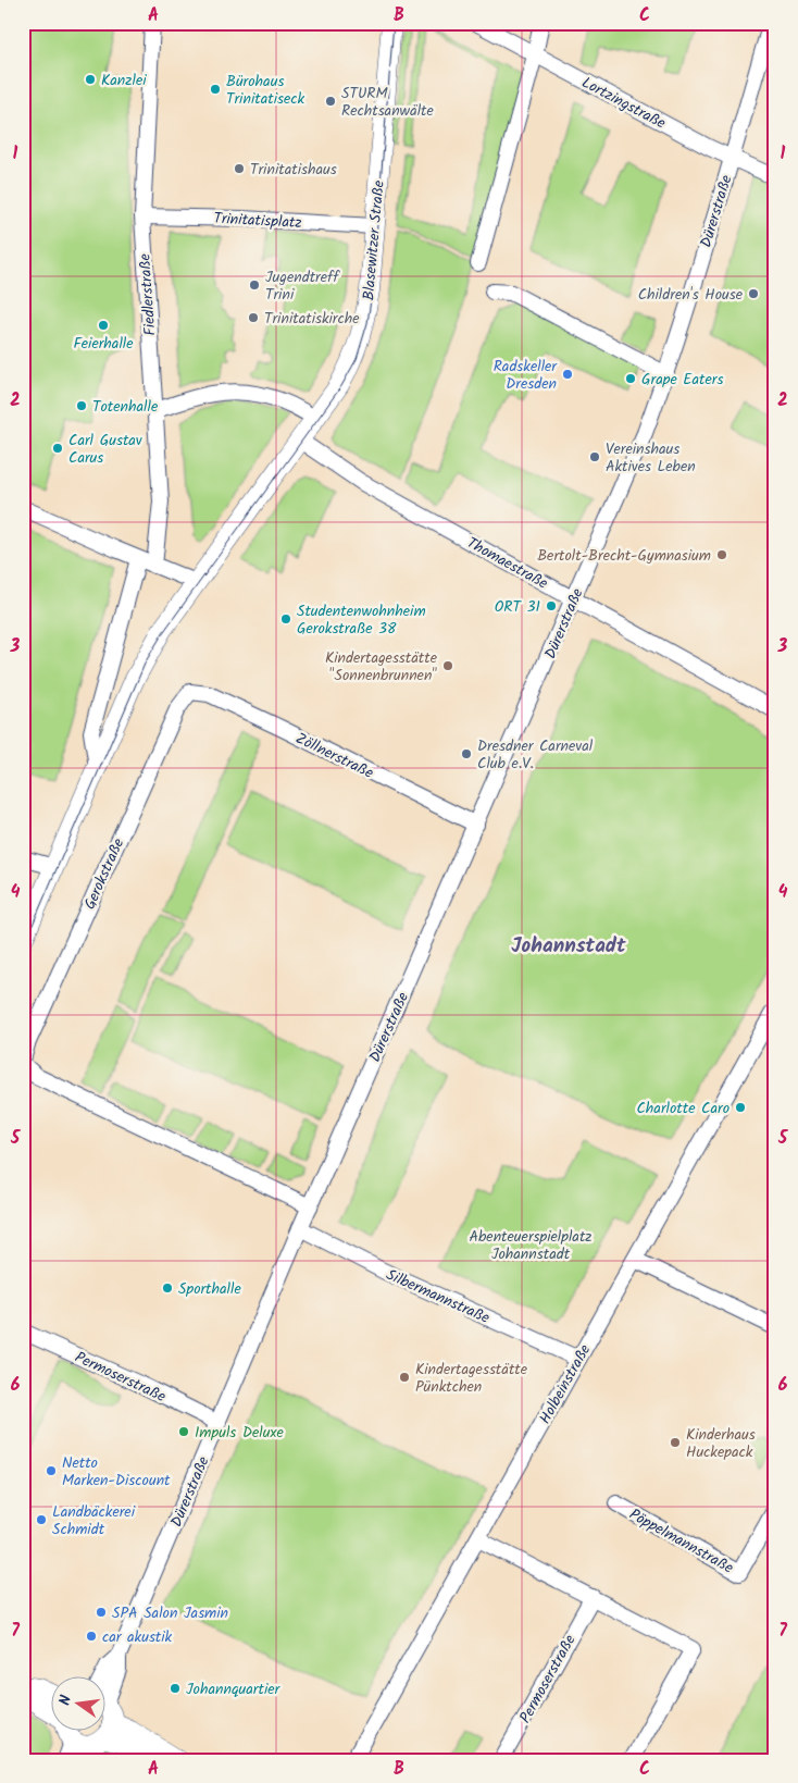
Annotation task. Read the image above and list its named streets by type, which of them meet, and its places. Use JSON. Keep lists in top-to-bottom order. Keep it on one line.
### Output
{"streets":{"street":["Lortzingstraße","Dürerstraße","Trinitatisplatz","Blasewitzer Straße","Fiedlerstraße","Thomaestraße","Zöllnerstraße","Gerokstraße","Silbermannstraße","Permoserstraße","Holbeinstraße","Pöppelmannstraße"]},"crossings":[["Lortzingstraße","Dürerstraße"],["Dürerstraße","Thomaestraße"],["Dürerstraße","Zöllnerstraße"],["Dürerstraße","Silbermannstraße"],["Dürerstraße","Permoserstraße"],["Trinitatisplatz","Blasewitzer Straße"],["Trinitatisplatz","Fiedlerstraße"],["Blasewitzer Straße","Thomaestraße"],["Zöllnerstraße","Gerokstraße"],["Silbermannstraße","Holbeinstraße"]],"districts":["Johannstadt"],"parks":["Abenteuerspielplatz Johannstadt"],"places":["Kanzlei","Bürohaus Trinitatiseck","STURM Rechtsanwälte","Trinitatishaus","Jugendtreff Trini","Children's House","Trinitatiskirche","Feierhalle","Radskeller Dresden","Grape Eaters","Totenhalle","Carl Gustav Carus","Vereinshaus Aktives Leben","Bertolt-Brecht-Gymnasium","ORT 31","Studentenwohnheim Gerokstraße 38","Kindertagesstätte \"Sonnenbrunnen\"","Dresdner Carneval Club e.V.","Charlotte Caro","Sporthalle","Kindertagesstätte Pünktchen","Impuls Deluxe","Kinderhaus Huckepack","Netto Marken-Discount","Landbäckerei Schmidt","SPA Salon Jasmin","car akustik","Johannquartier"],"north":"left","grid":{"columns":["A","B","C"],"rows":["1","2","3","4","5","6","7"]}}
